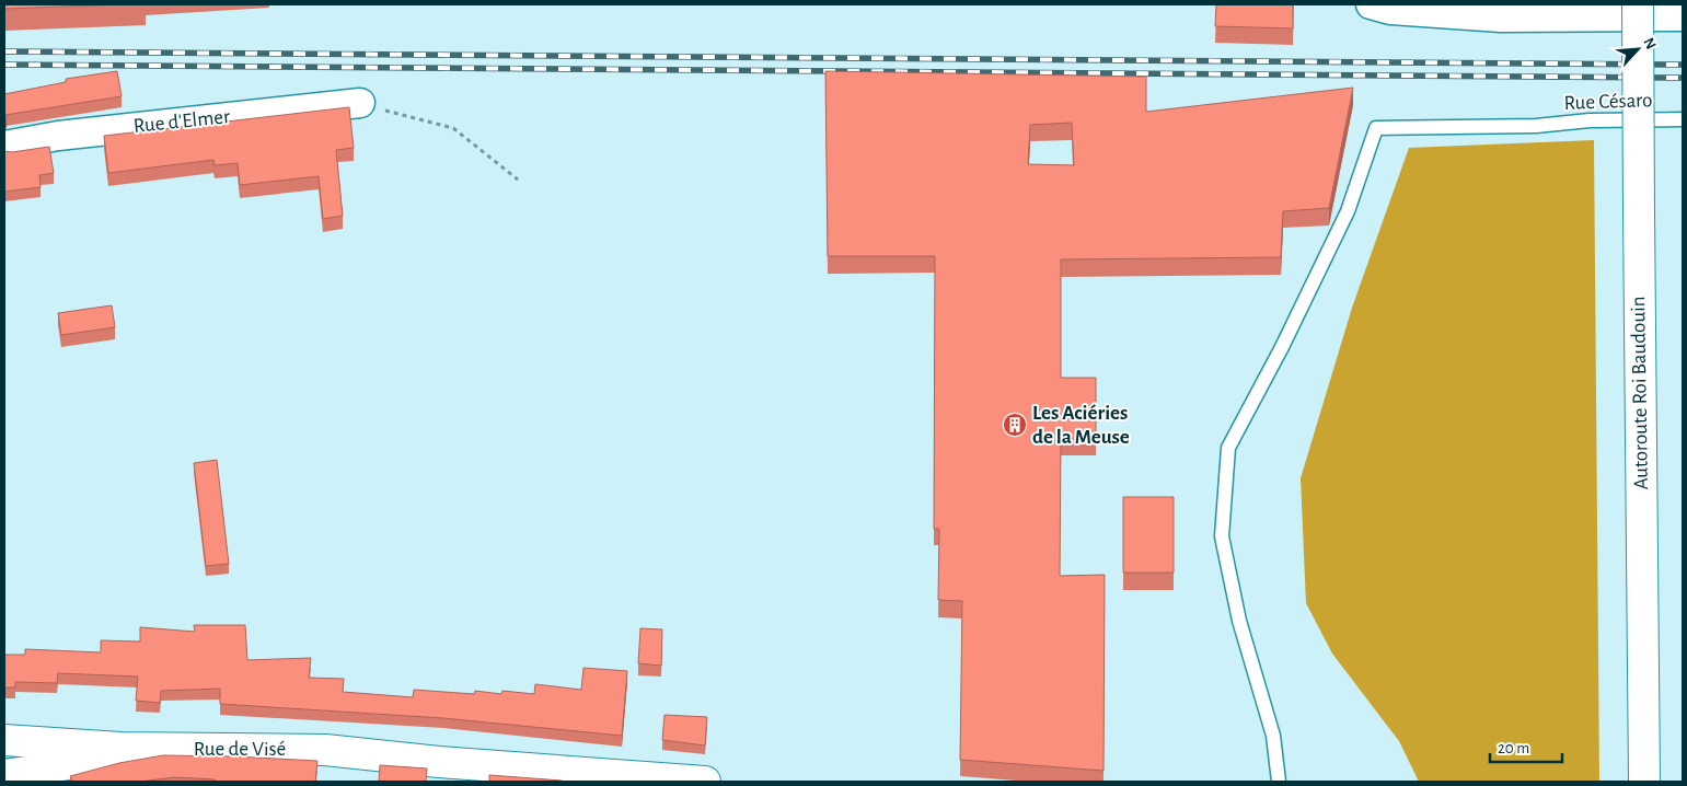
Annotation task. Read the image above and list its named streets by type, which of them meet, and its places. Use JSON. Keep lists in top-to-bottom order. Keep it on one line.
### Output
{"streets":{"main road":["Autoroute Roi Baudouin","Rue de Visé"],"street":["Rue d'Elmer"],"lane":["Rue Césaro"]},"places":{"building":["Les Aciéries de la Meuse"]},"scale_bar":"20 m","north":"top right"}
